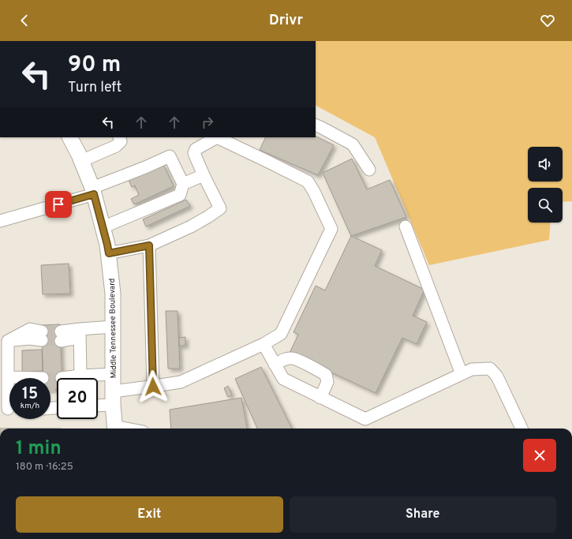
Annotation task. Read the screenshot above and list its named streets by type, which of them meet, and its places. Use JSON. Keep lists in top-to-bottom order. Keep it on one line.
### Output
{"streets":{"main road":["Middle Tennessee Boulevard"]},"page":{"header":"Drivr","turn":["90 m","Turn left"],"speed":"15 km/h","limit":"20","heading":["1 min","180 m · 16:25"],"buttons":["Exit","Share"]}}
